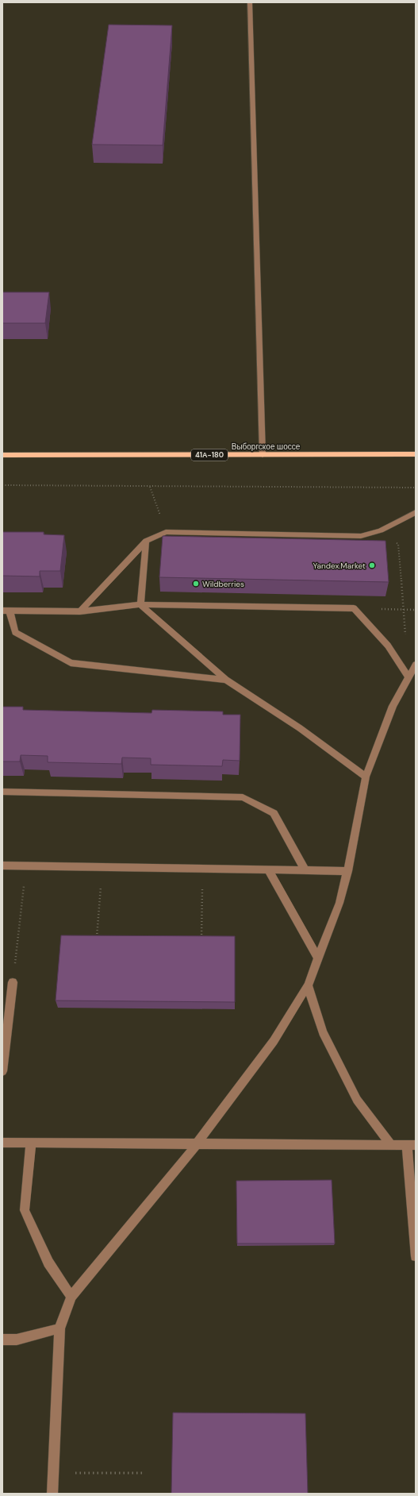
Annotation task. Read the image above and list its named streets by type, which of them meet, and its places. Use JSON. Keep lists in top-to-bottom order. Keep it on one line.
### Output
{"streets":{"main road":["Выборгское шоссе","41А-180"]},"places":["Yandex.Market","Wildberries"]}
